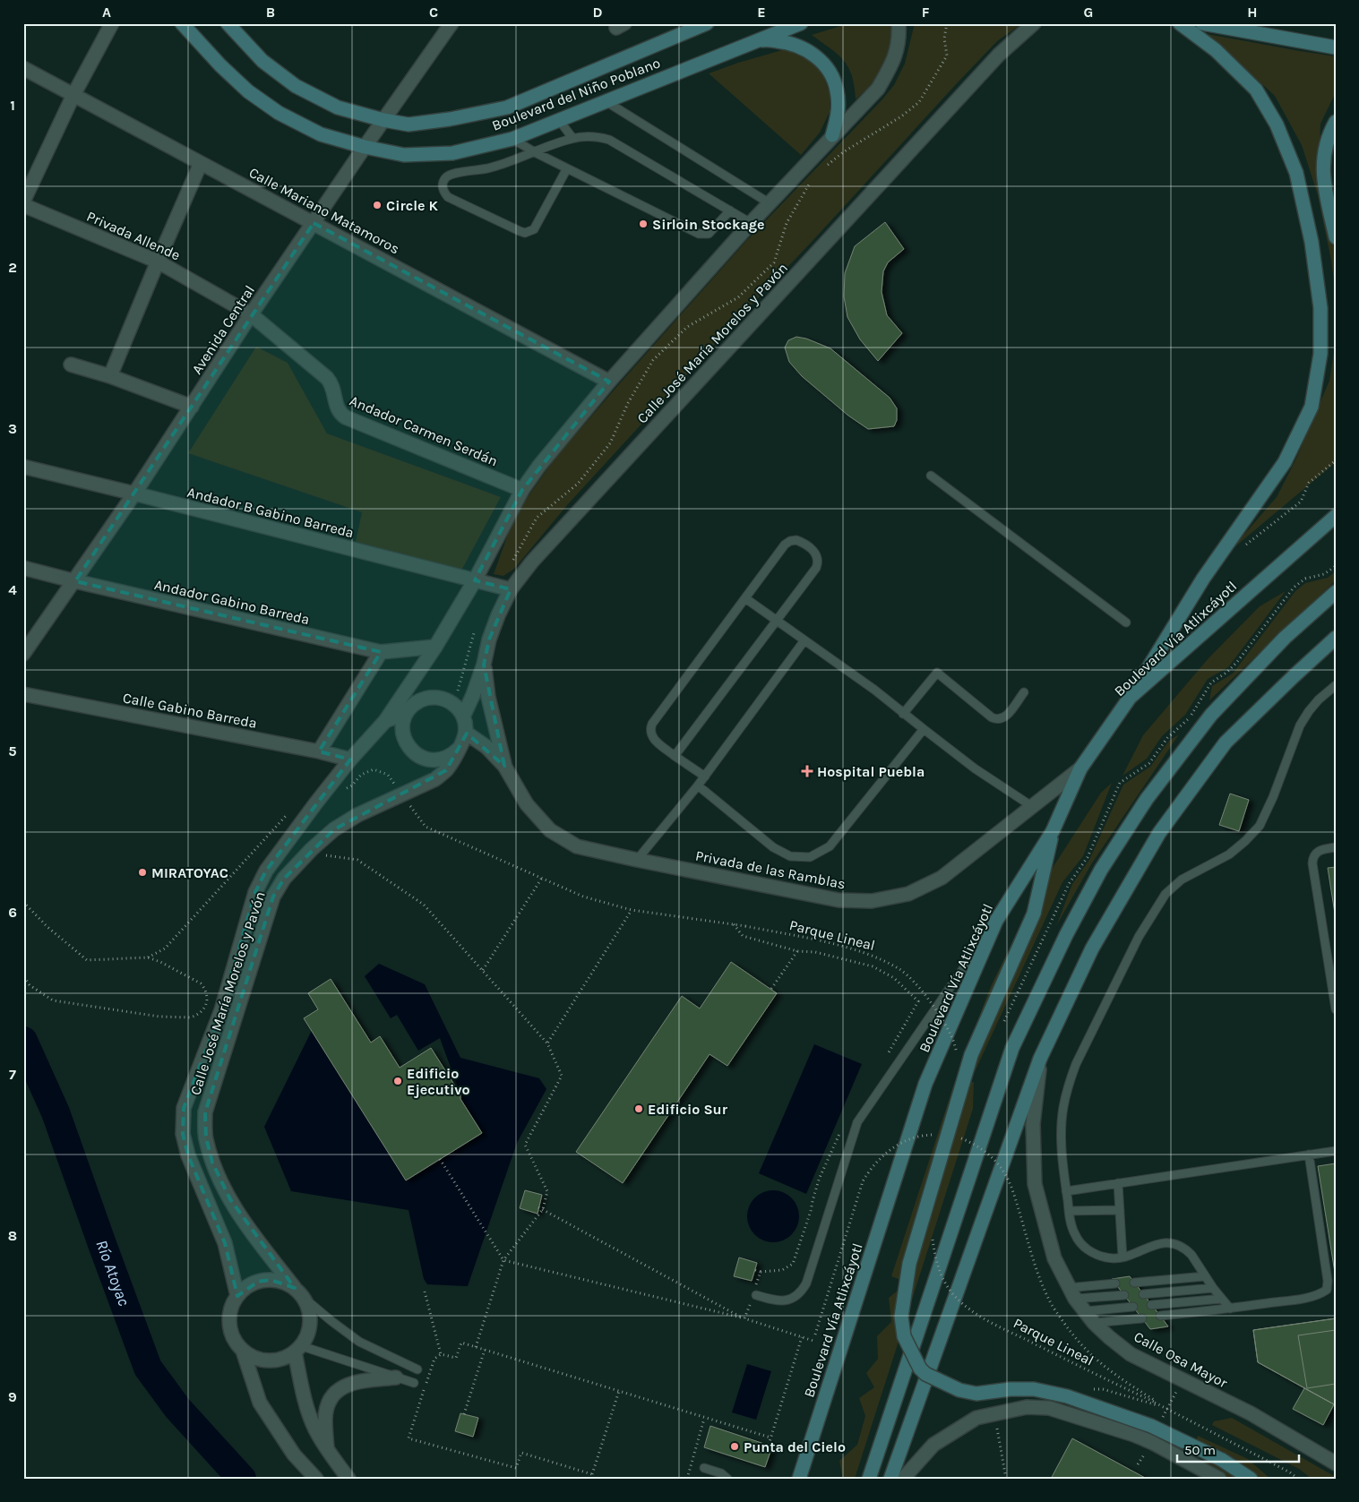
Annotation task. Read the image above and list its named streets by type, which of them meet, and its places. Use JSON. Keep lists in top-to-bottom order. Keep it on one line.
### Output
{"streets":{"main road":["Boulevard del Niño Poblano","Boulevard Vía Atlixcáyotl"],"street":["Calle Mariano Matamoros","Privada Allende","Avenida Central","Calle José María Morelos y Pavón","Andador Carmen Serdán","Andador B Gabino Barreda","Andador Gabino Barreda","Calle Gabino Barreda","Privada de las Ramblas","Calle Osa Mayor"],"path":["Parque Lineal"]},"crossings":[["Boulevard del Niño Poblano","Avenida Central"],["Calle Mariano Matamoros","Avenida Central"],["Privada Allende","Avenida Central"],["Privada Allende","Andador Carmen Serdán"],["Avenida Central","Andador Carmen Serdán"],["Avenida Central","Andador B Gabino Barreda"],["Avenida Central","Andador Gabino Barreda"],["Calle José María Morelos y Pavón","Andador B Gabino Barreda"],["Calle José María Morelos y Pavón","Calle Gabino Barreda"],["Calle José María Morelos y Pavón","Privada de las Ramblas"],["Calle José María Morelos y Pavón","Parque Lineal"],["Boulevard Vía Atlixcáyotl","Privada de las Ramblas"]],"water":["Río Atoyac"],"places":{"other":["Circle K","Sirloin Stockage","MIRATOYAC","Edificio Ejecutivo","Edificio Sur","Punta del Cielo"],"health":["Hospital Puebla"]},"scale_bar":"50 m","grid":{"columns":["A","B","C","D","E","F","G","H"],"rows":["1","2","3","4","5","6","7","8","9"]}}
